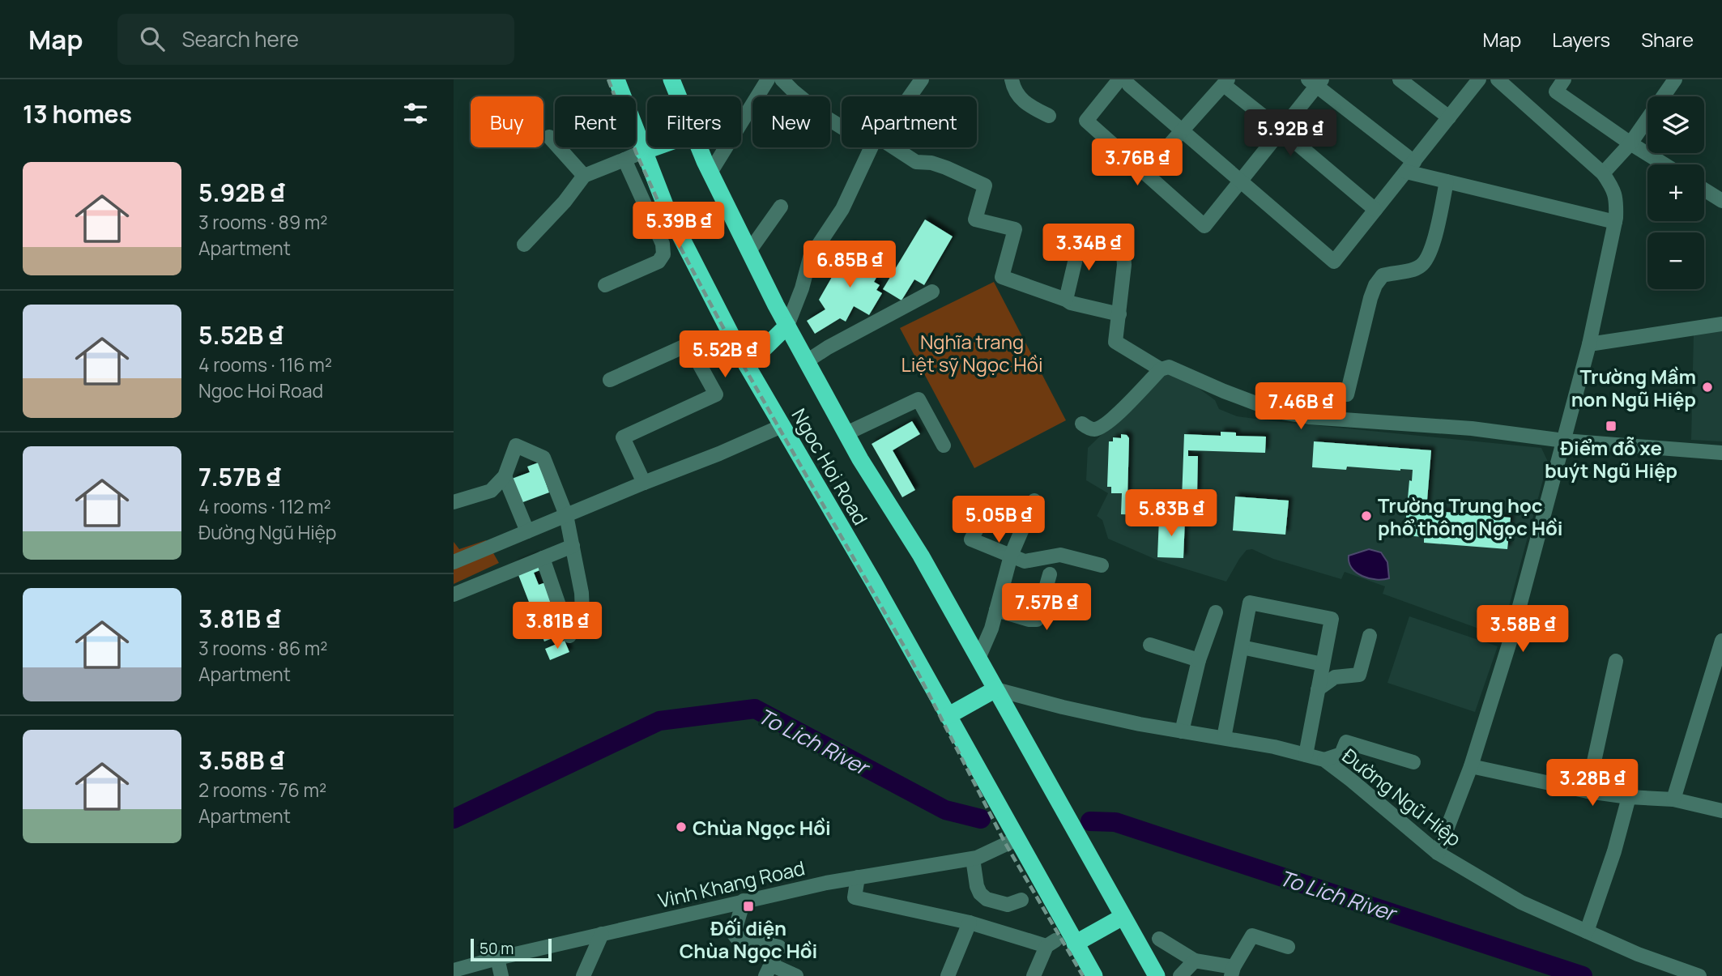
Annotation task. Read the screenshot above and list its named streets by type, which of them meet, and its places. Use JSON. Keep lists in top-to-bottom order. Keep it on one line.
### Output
{"streets":{"highway":["Ngoc Hoi Road"],"street":["Đường Ngũ Hiệp","Vinh Khang Road"]},"crossings":[["Ngoc Hoi Road","Đường Ngũ Hiệp"],["Ngoc Hoi Road","Vinh Khang Road"]],"water":["To Lich River"],"parks":["Nghĩa trang Liệt sỹ Ngọc Hồi"],"places":{"other":["Trường Mầm non Ngũ Hiệp","Trường Trung học phổ thông Ngọc Hồi","Chùa Ngọc Hồi"],"transit":["Điểm đỗ xe buýt Ngũ Hiệp","Đối diện Chùa Ngọc Hồi"]},"scale_bar":"50 m","page":{"header":"Map","search":"Search here","nav":["Map","Layers","Share"],"heading":"13 homes","map_buttons":["+","−"],"chip":["Buy","Rent","Filters","New","Apartment"],"price":["5.92B ₫","3.76B ₫","5.39B ₫","3.34B ₫","6.85B ₫","5.52B ₫","7.46B ₫","5.83B ₫","5.05B ₫","7.57B ₫","3.81B ₫","3.58B ₫","3.28B ₫"],"list":[{"name":"5.92B ₫","note":"3 rooms · 89 m² · Apartment"},{"name":"5.52B ₫","note":"4 rooms · 116 m² · Ngoc Hoi Road"},{"name":"7.57B ₫","note":"4 rooms · 112 m² · Đường Ngũ Hiệp"},{"name":"3.81B ₫","note":"3 rooms · 86 m² · Apartment"},{"name":"3.58B ₫","note":"2 rooms · 76 m² · Apartment"}],"scale":"50 m"}}
